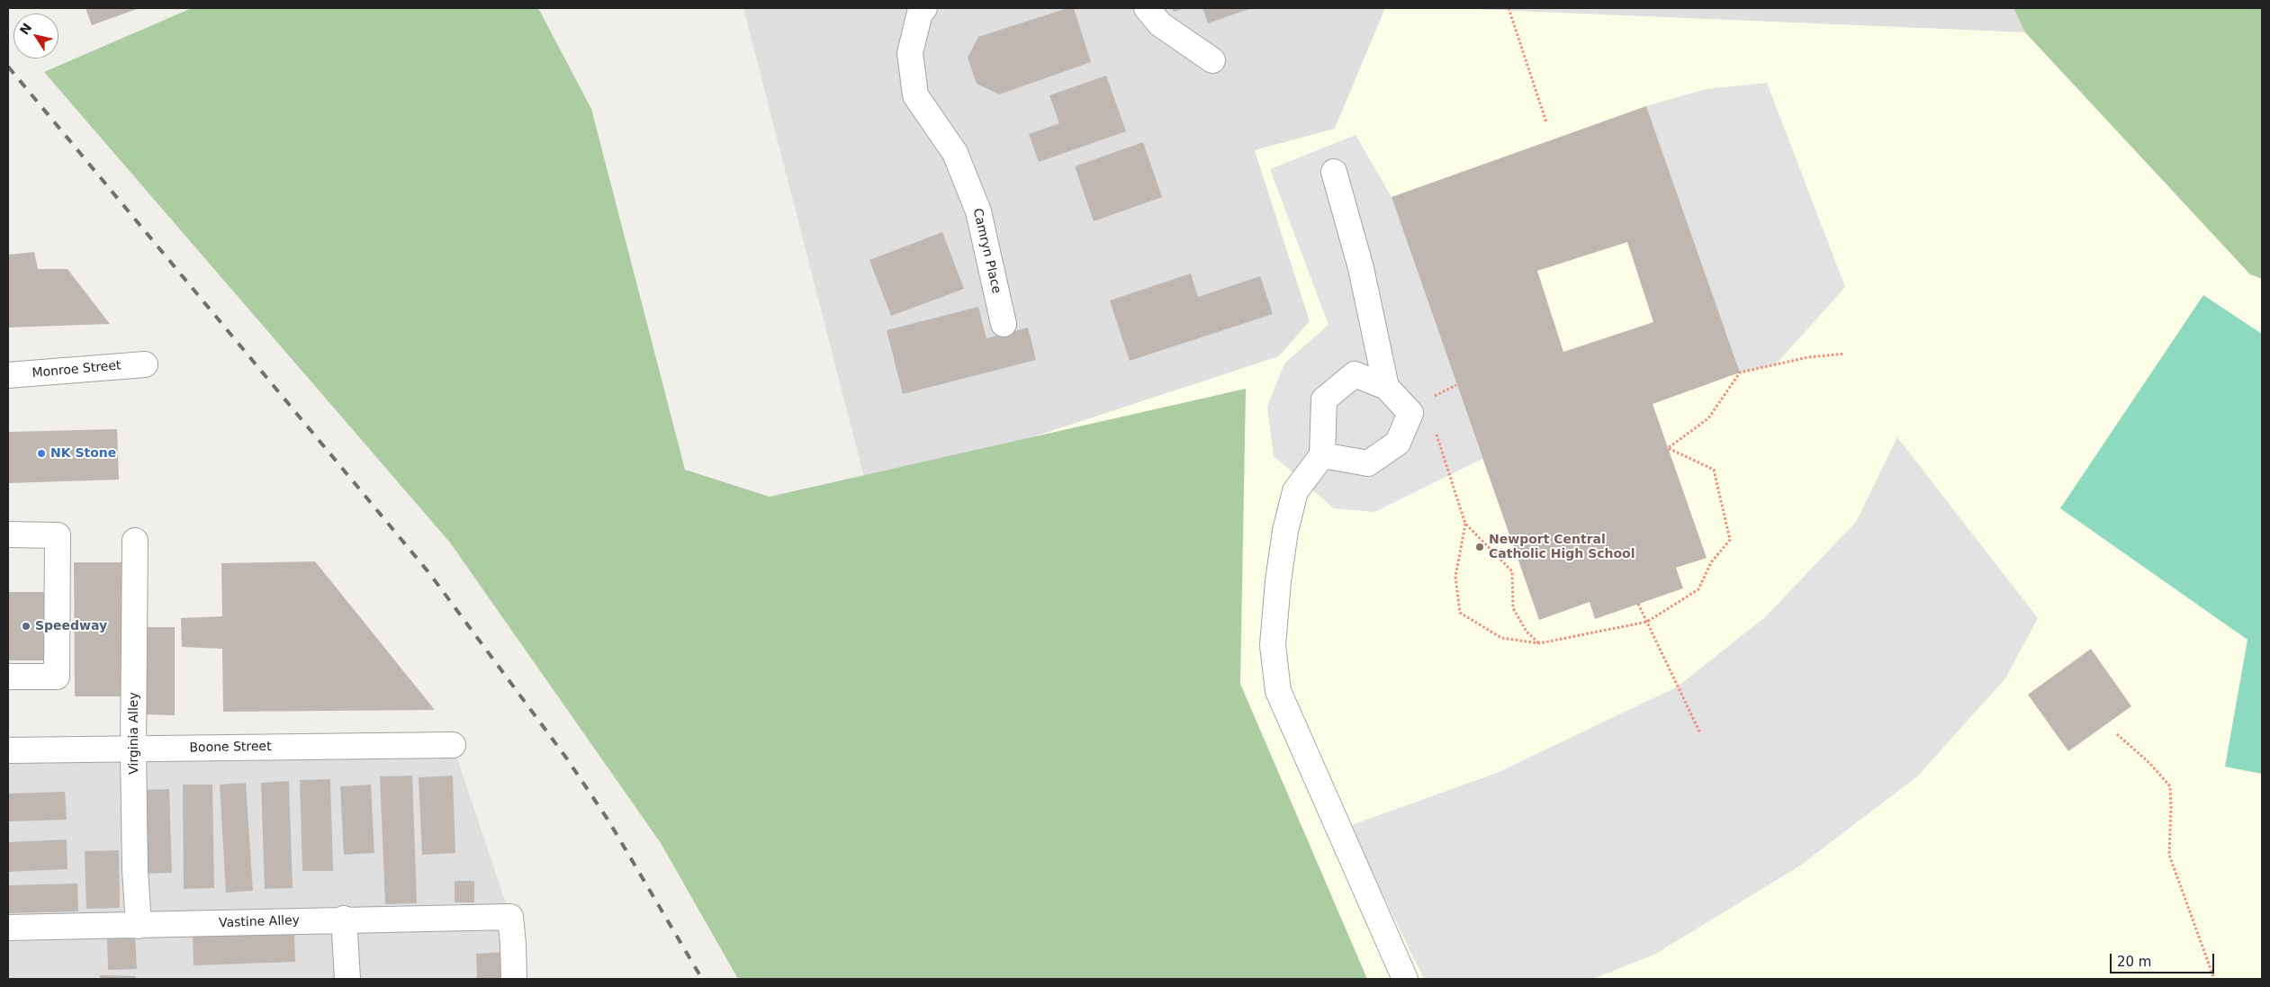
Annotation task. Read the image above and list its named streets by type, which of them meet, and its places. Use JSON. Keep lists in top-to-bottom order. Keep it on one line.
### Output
{"streets":{"street":["Camryn Place","Monroe Street","Virginia Alley","Boone Street","Vastine Alley"]},"crossings":[["Virginia Alley","Boone Street"],["Virginia Alley","Vastine Alley"]],"places":["NK Stone","Newport Central Catholic High School","Speedway"],"scale_bar":"20 m","north":"top left"}
